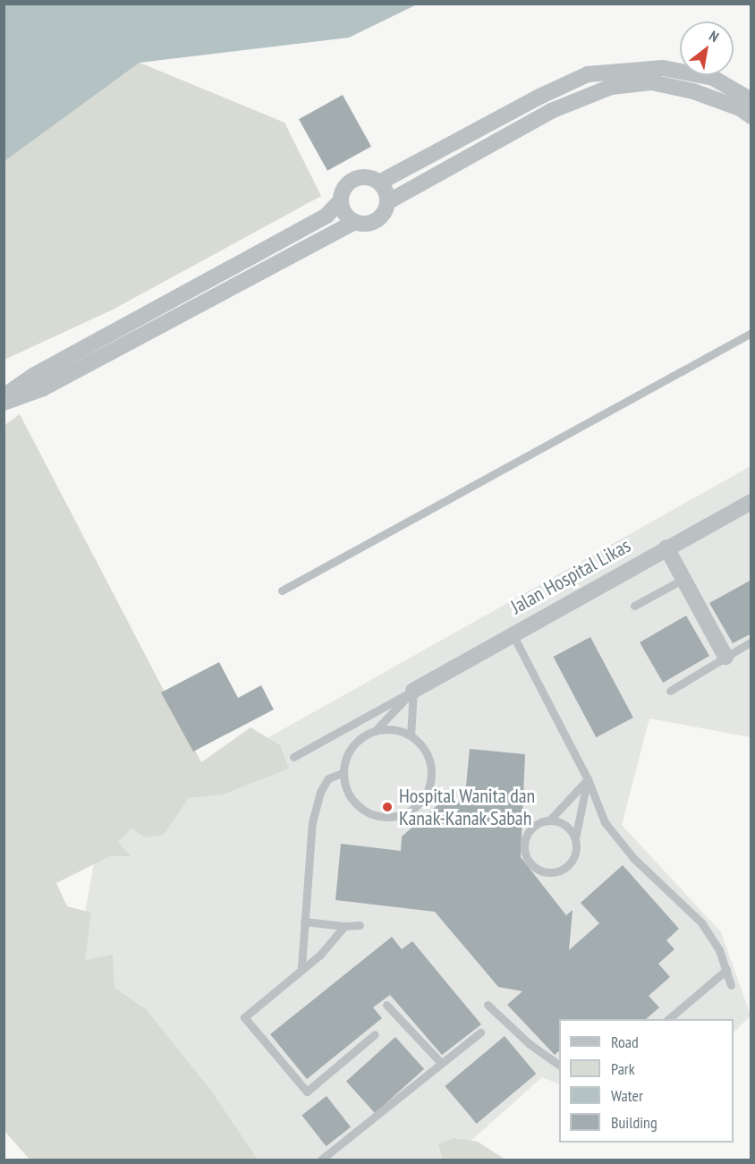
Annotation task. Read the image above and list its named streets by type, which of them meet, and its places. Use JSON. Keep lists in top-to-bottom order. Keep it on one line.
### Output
{"streets":{"street":["Jalan Hospital Likas"]},"places":["Hospital Wanita dan Kanak-Kanak Sabah"],"legend":["Road","Park","Water","Building"],"north":"top right"}
